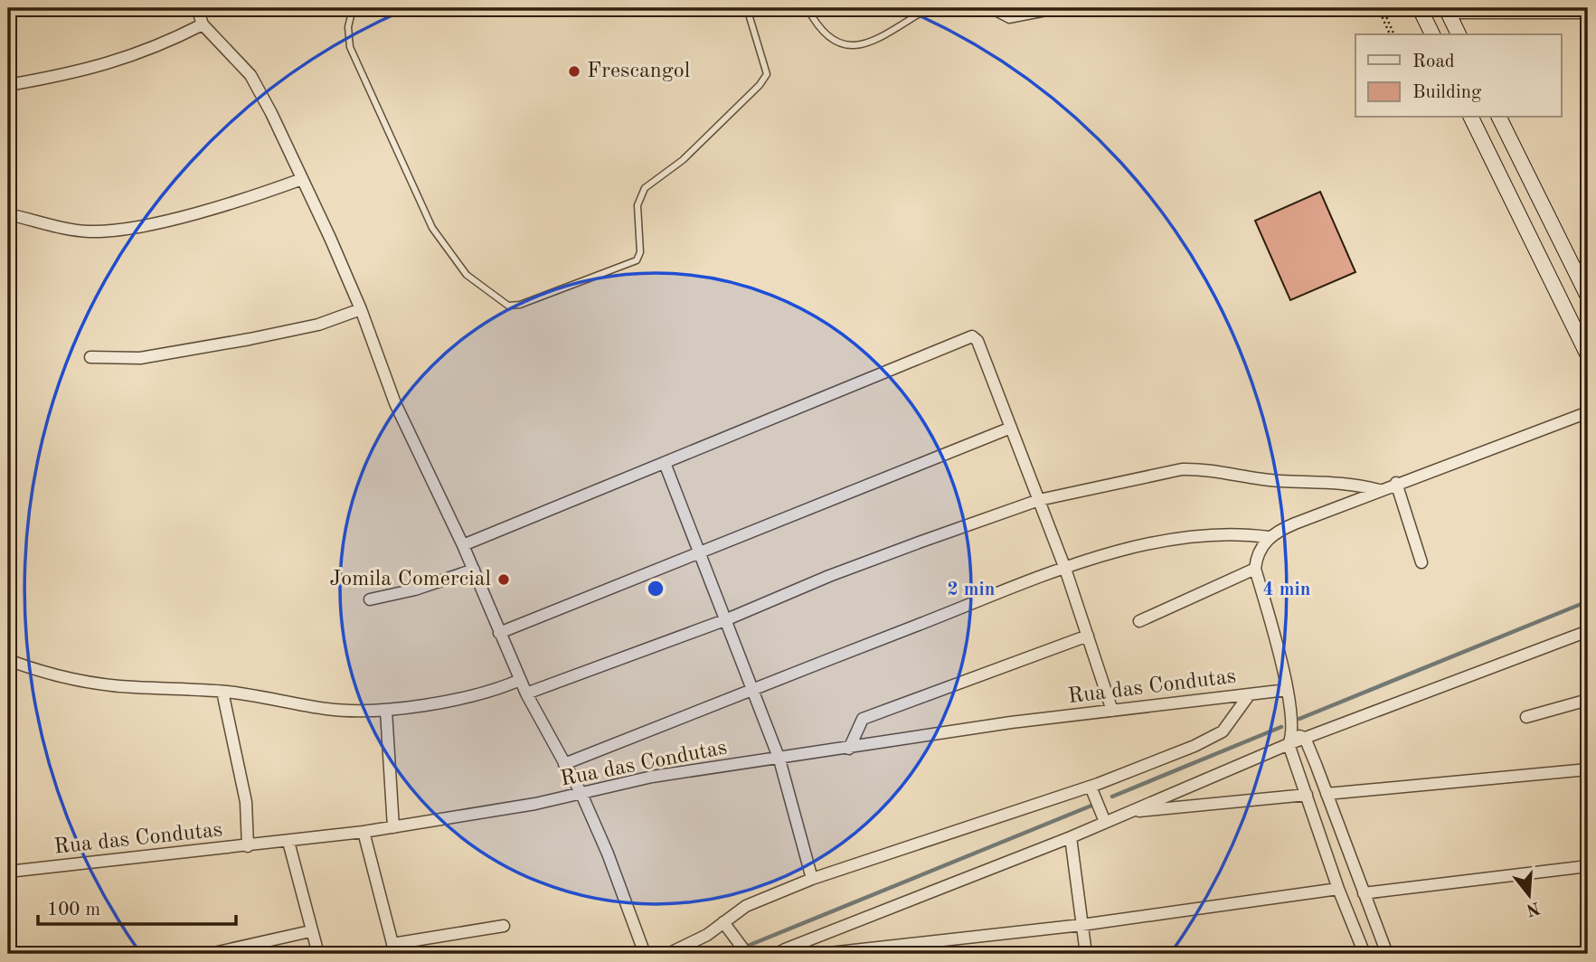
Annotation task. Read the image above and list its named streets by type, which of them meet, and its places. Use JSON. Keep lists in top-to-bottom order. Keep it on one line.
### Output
{"streets":{"street":["Rua das Condutas"]},"places":["Frescangol","Jomila Comercial"],"legend":["Road","Building"],"scale_bar":"100 m","north":"bottom","rings":["2 min","4 min"]}
